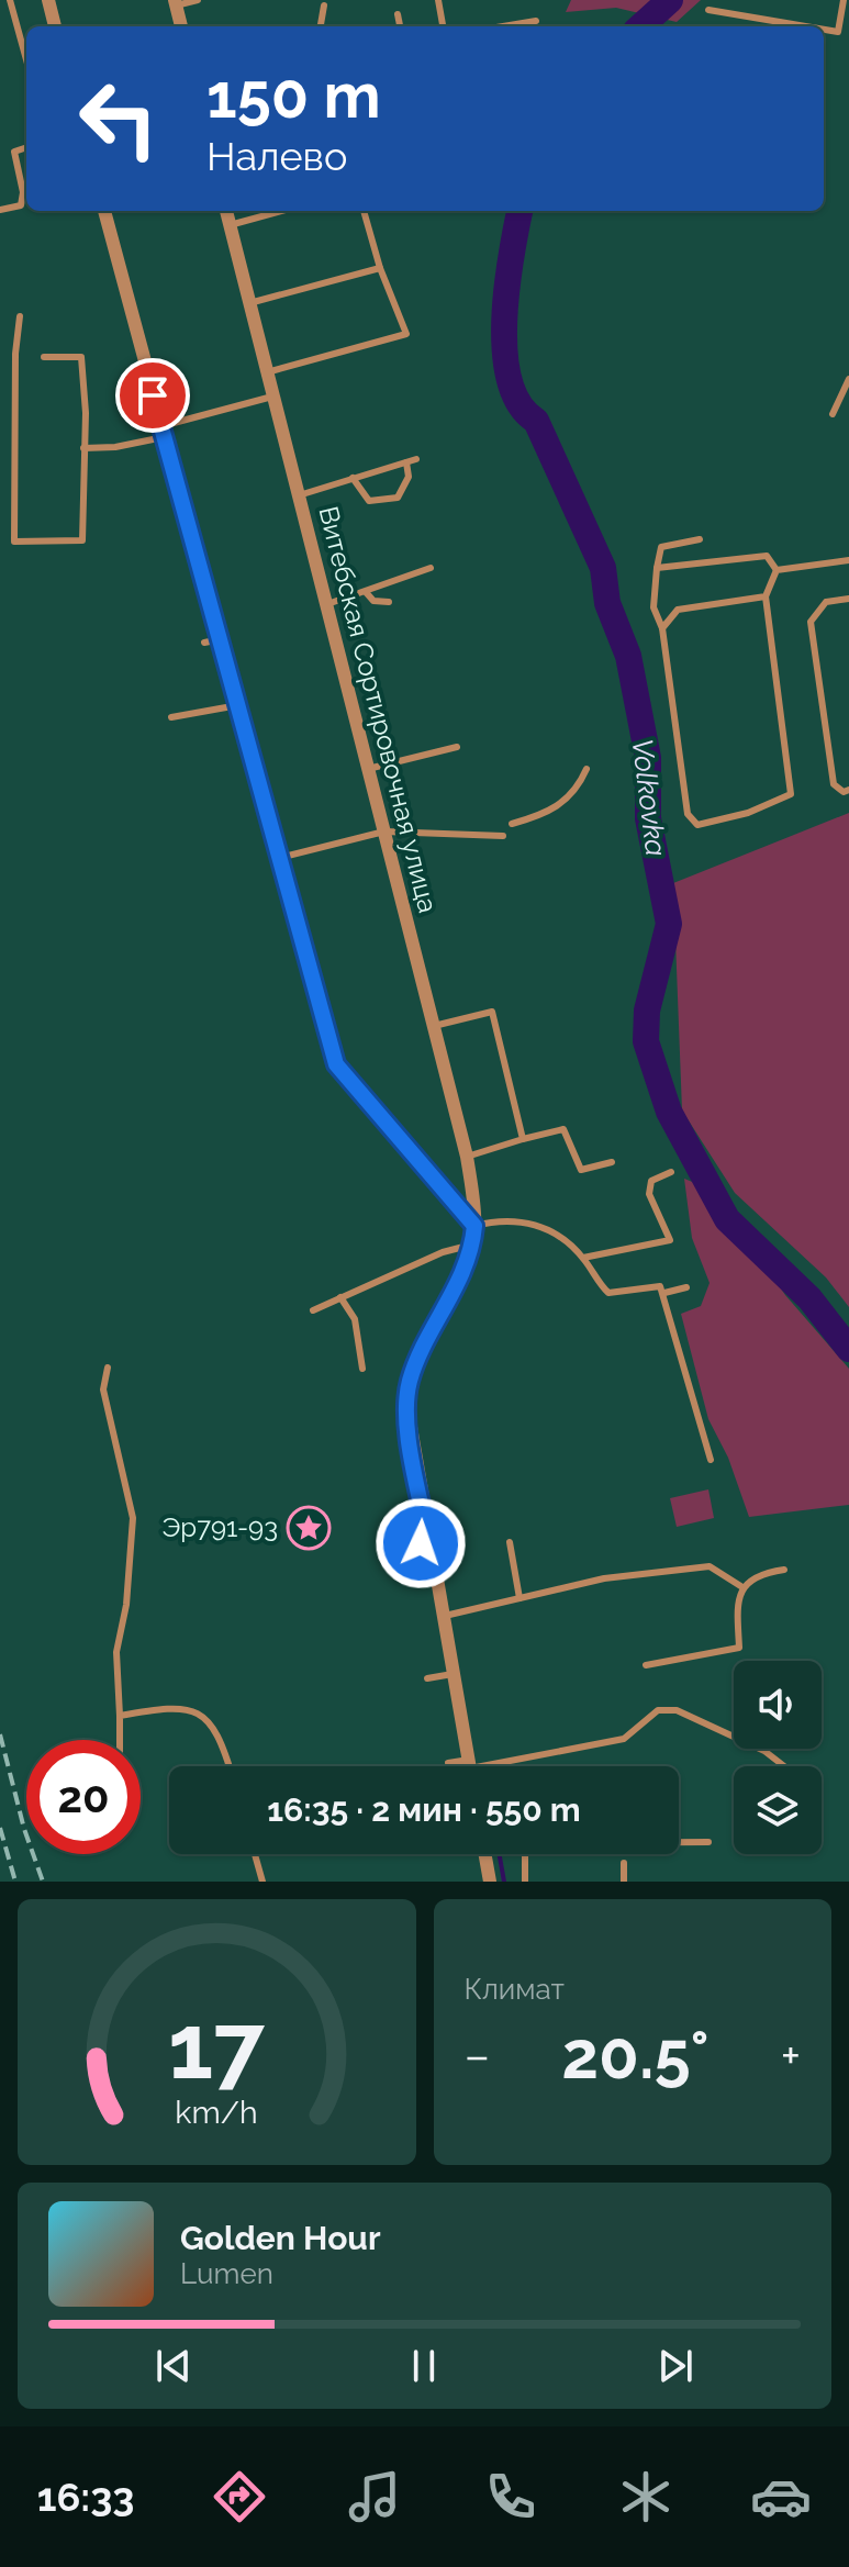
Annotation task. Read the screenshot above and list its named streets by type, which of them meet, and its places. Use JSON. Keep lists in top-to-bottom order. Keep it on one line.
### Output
{"streets":{"street":["Витебская Сортировочная улица"]},"water":["Volkovka"],"places":{"place":["Эр791-93"]},"page":{"turn":["150 m","Налево"],"limit":"20","trip":"16:35 · 2 мин · 550 m","tile":"Климат","heat":["−","20.5°","+"],"song":["Golden Hour","Lumen"],"tabs":"16:33","gauge":["17","km/h"]}}
